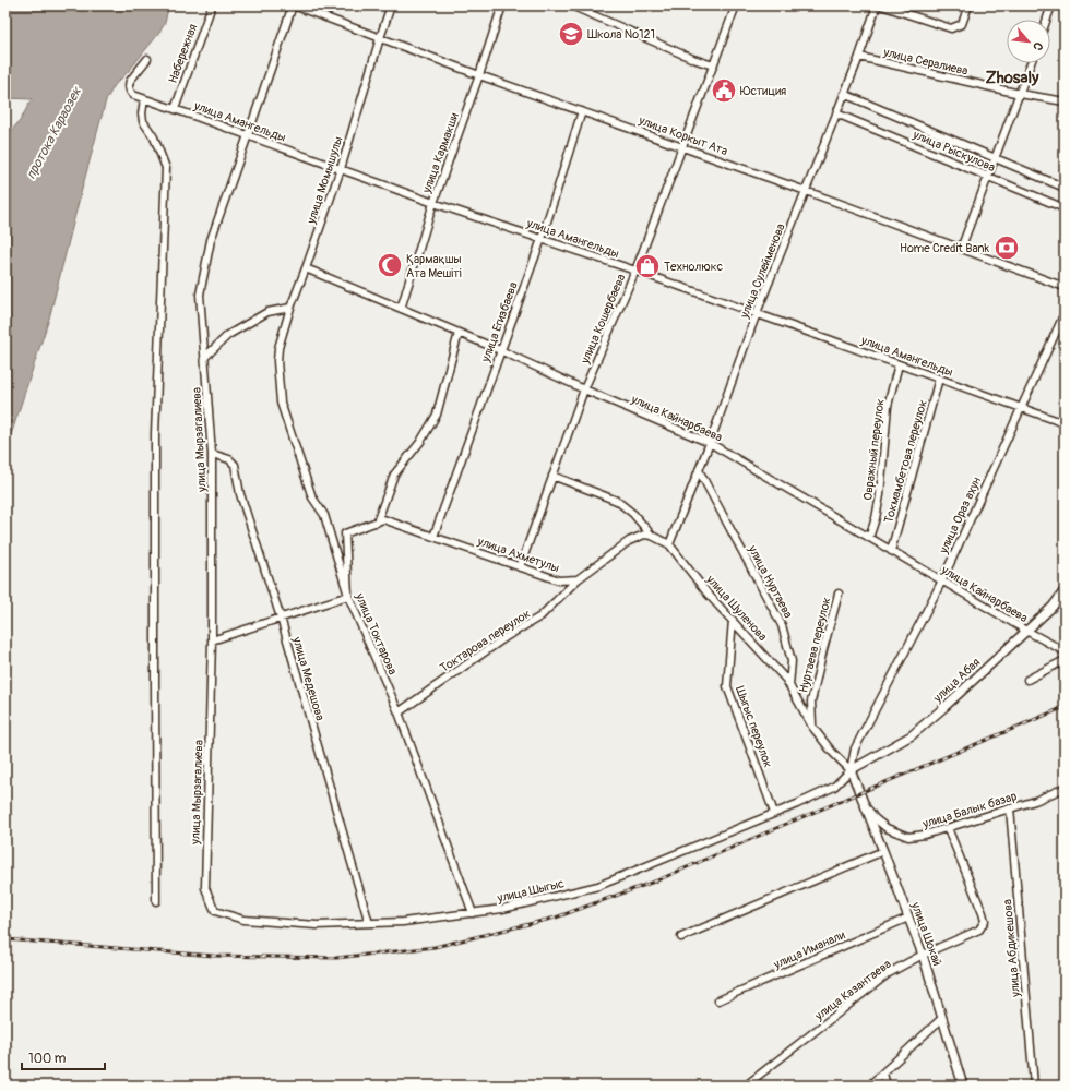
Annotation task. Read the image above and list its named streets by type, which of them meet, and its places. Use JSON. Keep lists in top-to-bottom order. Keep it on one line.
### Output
{"streets":{"street":["Набережная","улица Сералиева","улица Амангельды","улица Коркыт Ата","улица Рыскулова","улица Кармакши","улица Момышулы","улица Сулейменова","улица Кошербаева","улица Егизбаева","улица Кайнарбаева","улица Мырзагалиева","Овражный переулок","Токмамбетова переулок","улица Ораз ахун","улица Ахметулы","улица Нуртаева","улица Шуленова","улица Токтарова","Токтарова переулок","Нуртаева переулок","улица Медешова","улица Абая","Шыгыс переулок","улица Балык базар","улица Шыгыс","улица Шокай","улица Абдикешова","улица Иманали","улица Казантаева"]},"crossings":[["Набережная","улица Амангельды"],["улица Сералиева","улица Сулейменова"],["улица Амангельды","улица Кармакши"],["улица Амангельды","улица Момышулы"],["улица Амангельды","улица Сулейменова"],["улица Амангельды","улица Кошербаева"],["улица Амангельды","улица Егизбаева"],["улица Амангельды","улица Мырзагалиева"],["улица Амангельды","Овражный переулок"],["улица Амангельды","Токмамбетова переулок"],["улица Амангельды","улица Ораз ахун"],["улица Коркыт Ата","улица Кармакши"],["улица Коркыт Ата","улица Момышулы"],["улица Коркыт Ата","улица Сулейменова"],["улица Коркыт Ата","улица Кошербаева"],["улица Коркыт Ата","улица Егизбаева"],["улица Коркыт Ата","улица Мырзагалиева"],["улица Рыскулова","улица Сулейменова"],["улица Кармакши","улица Кайнарбаева"],["улица Момышулы","улица Кайнарбаева"],["улица Момышулы","улица Токтарова"],["улица Сулейменова","улица Кайнарбаева"],["улица Сулейменова","улица Нуртаева"],["улица Сулейменова","улица Шуленова"],["улица Кошербаева","улица Кайнарбаева"],["улица Кошербаева","улица Ахметулы"],["улица Егизбаева","улица Кайнарбаева"],["улица Егизбаева","улица Ахметулы"],["улица Кайнарбаева","Овражный переулок"],["улица Кайнарбаева","Токмамбетова переулок"],["улица Кайнарбаева","улица Ораз ахун"],["улица Кайнарбаева","улица Абая"],["улица Мырзагалиева","улица Медешова"],["улица Мырзагалиева","улица Шыгыс"],["улица Ораз ахун","улица Абая"],["улица Ораз ахун","улица Шыгыс"],["улица Ораз ахун","улица Шокай"],["улица Ахметулы","улица Токтарова"],["улица Ахметулы","Токтарова переулок"],["улица Нуртаева","улица Шуленова"],["улица Шуленова","Шыгыс переулок"],["улица Токтарова","Токтарова переулок"],["улица Токтарова","улица Шыгыс"],["улица Медешова","улица Шыгыс"],["улица Абая","улица Шыгыс"],["улица Абая","улица Шокай"],["Шыгыс переулок","улица Шыгыс"],["улица Балык базар","улица Шокай"],["улица Балык базар","улица Абдикешова"],["улица Балык базар","улица Казантаева"],["улица Шыгыс","улица Шокай"],["улица Шокай","улица Иманали"],["улица Шокай","улица Казантаева"]],"districts":["Zhosaly"],"water":["протока Караозек"],"places":{"school or university":["Школа №121"],"public building":["Юстиция"],"bank":["Home Credit Bank"],"mosque":["Қармақшы Ата Мешіті"],"shop":["Технолюкс"]},"scale_bar":"100 m","north":"bottom right"}
